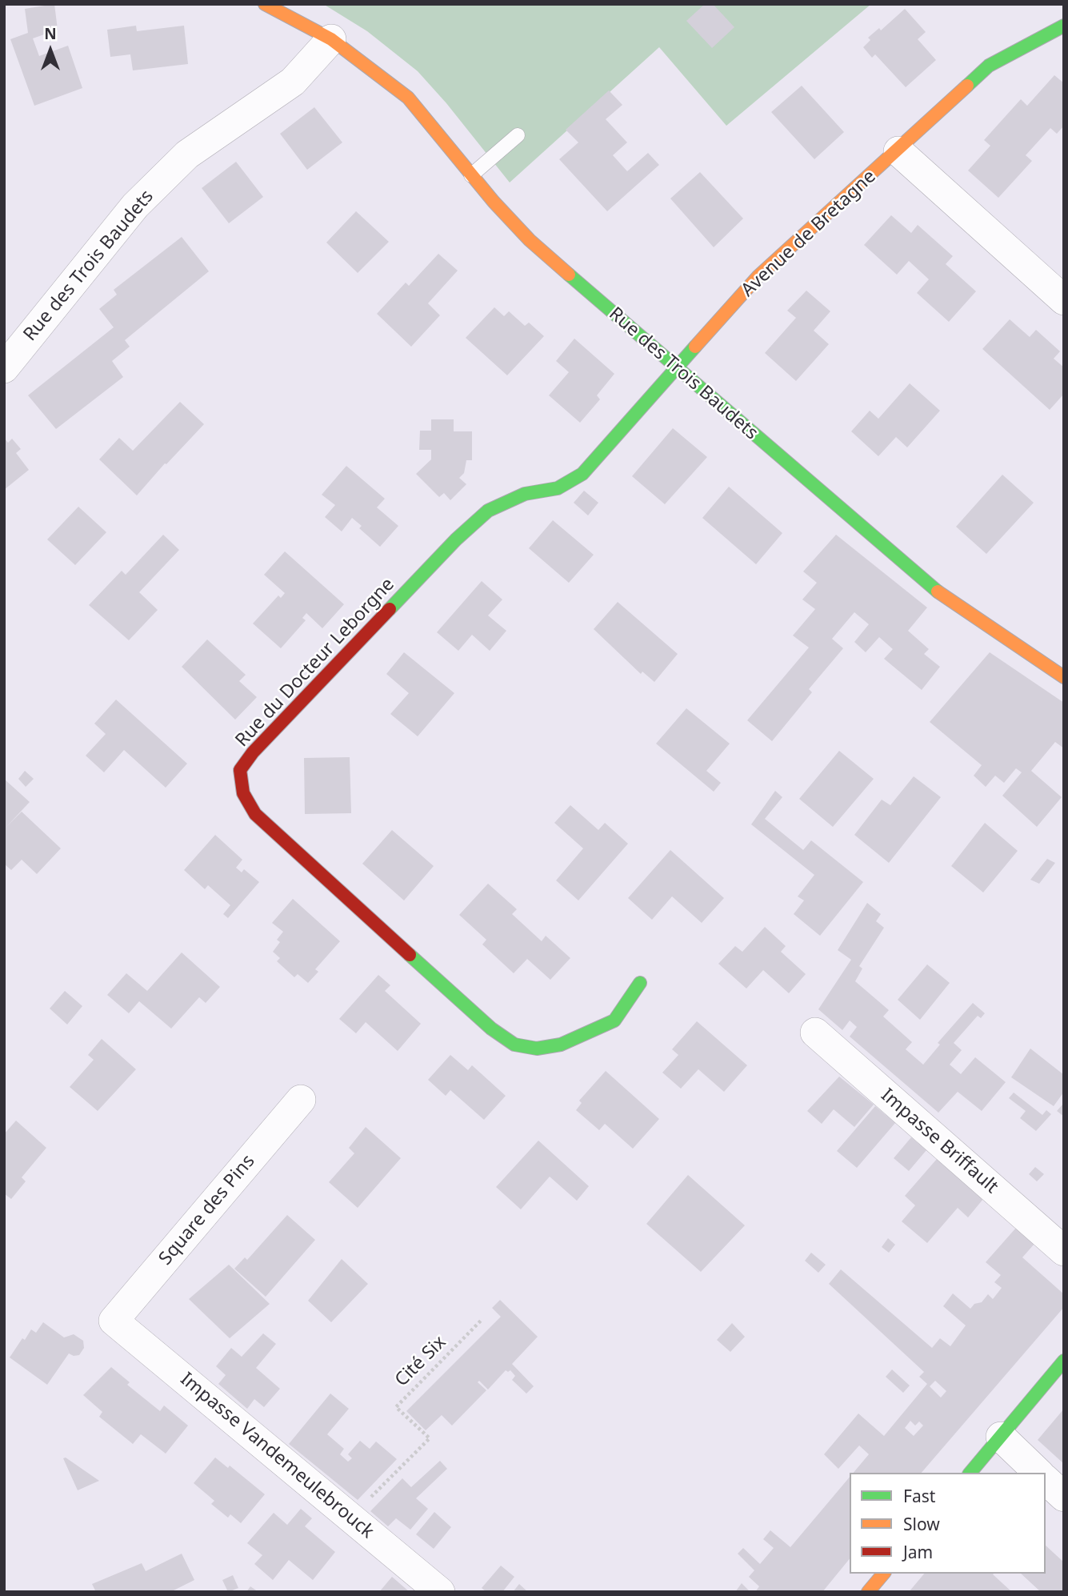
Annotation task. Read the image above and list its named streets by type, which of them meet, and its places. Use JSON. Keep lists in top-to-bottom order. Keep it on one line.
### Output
{"streets":{"street":["Avenue de Bretagne","Rue des Trois Baudets","Rue du Docteur Leborgne","Impasse Briffault","Square des Pins","Impasse Vandemeulebrouck"],"path":["Cité Six"]},"crossings":[["Avenue de Bretagne","Rue des Trois Baudets"],["Avenue de Bretagne","Rue du Docteur Leborgne"],["Rue des Trois Baudets","Rue du Docteur Leborgne"],["Square des Pins","Impasse Vandemeulebrouck"],["Cité Six","Impasse Vandemeulebrouck"]],"legend":["Fast","Slow","Jam"],"north":"top"}
